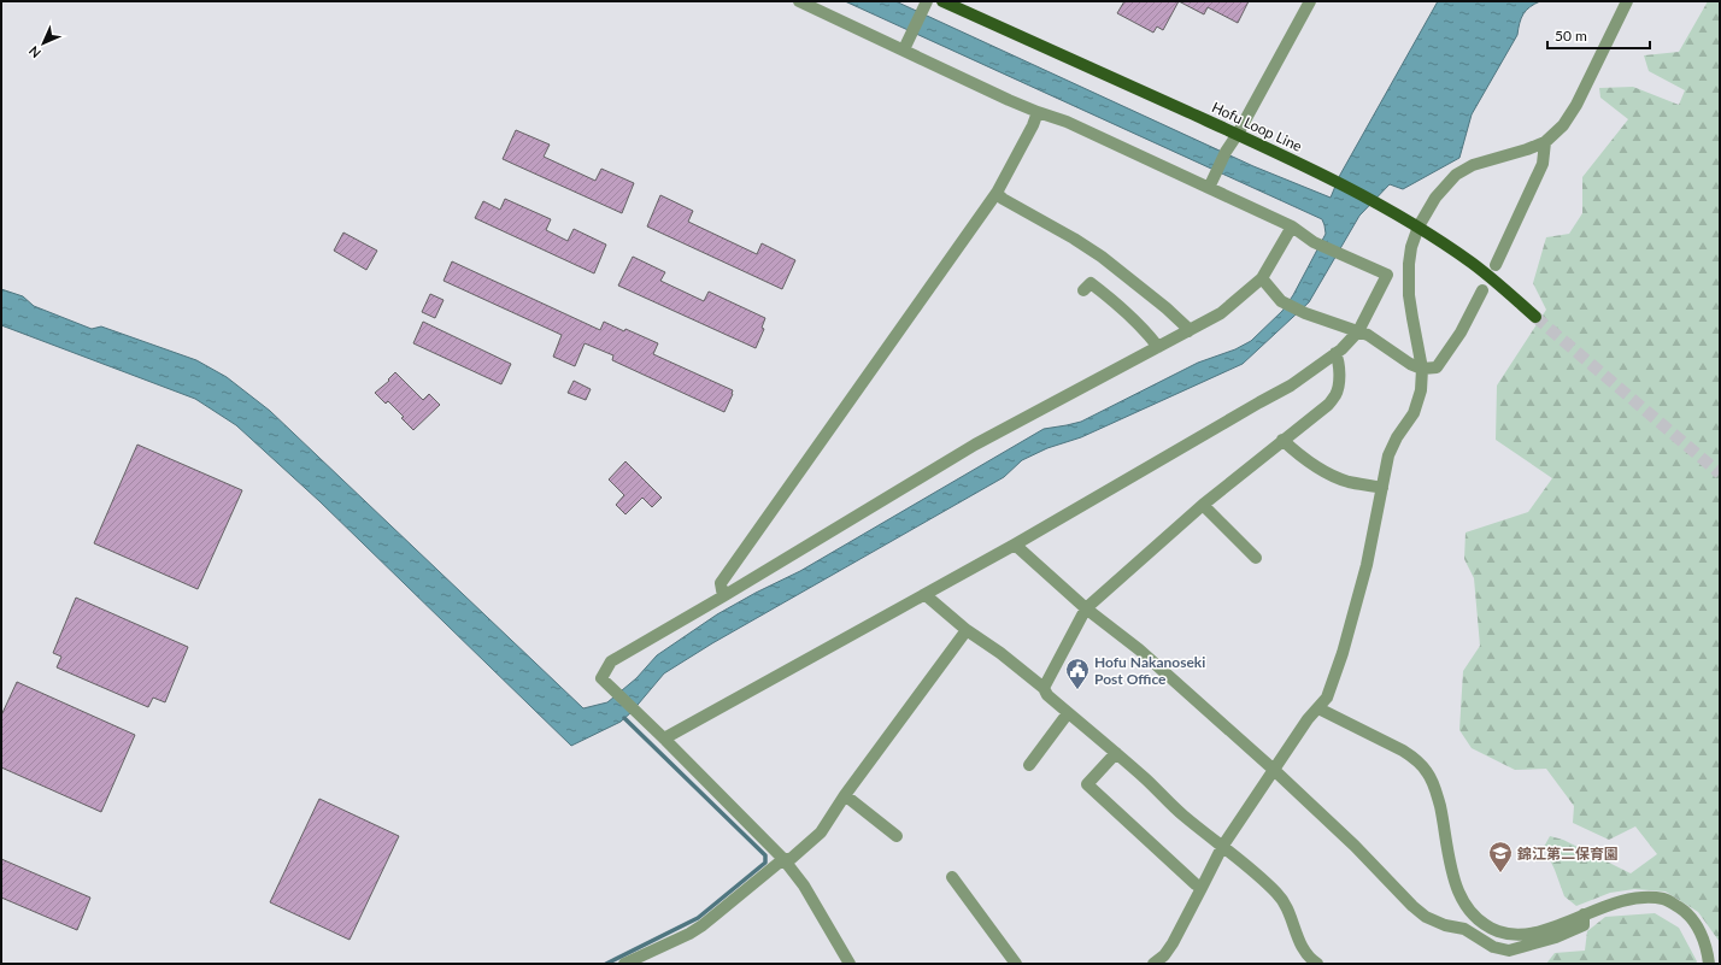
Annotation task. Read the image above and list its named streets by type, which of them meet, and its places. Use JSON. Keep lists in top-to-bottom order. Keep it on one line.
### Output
{"streets":{"main road":["Hofu Loop Line"]},"places":{"public building":["Hofu Nakanoseki Post Office"],"school or university":["錦江第二保育園"]},"scale_bar":"50 m","north":"bottom left"}
